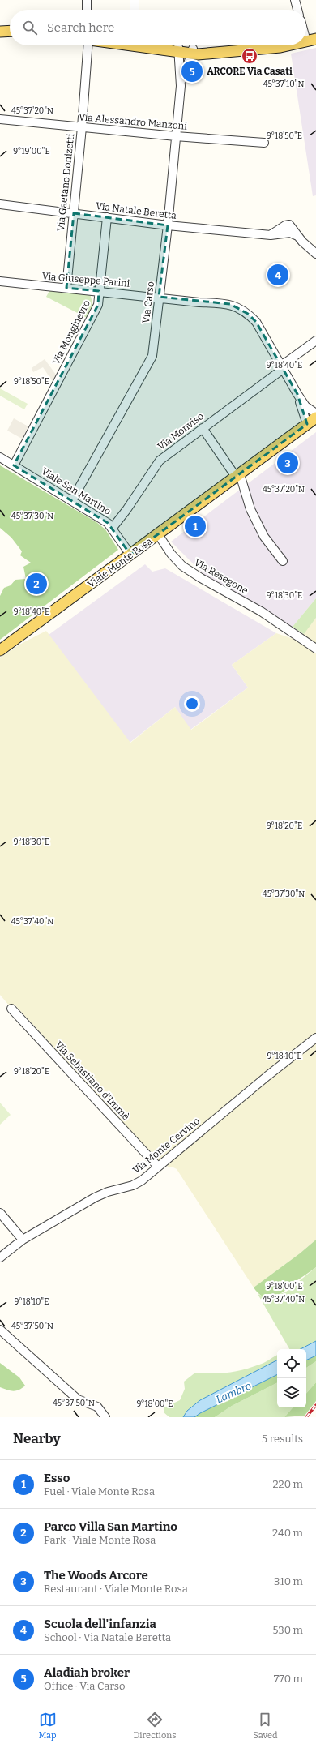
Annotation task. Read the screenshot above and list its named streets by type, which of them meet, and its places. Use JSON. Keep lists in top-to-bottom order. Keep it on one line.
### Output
{"streets":{"main road":["Viale Monte Rosa"],"street":["Via Alessandro Manzoni","Via Gaetano Donizetti","Via Natale Beretta","Via Giuseppe Parini","Via Carso","Via Monginevro","Via Monviso","Viale San Martino","Via Resegone","Via Sebastiano d'Immè","Via Monte Cervino"]},"crossings":[["Via Alessandro Manzoni","Via Gaetano Donizetti"],["Via Alessandro Manzoni","Via Carso"],["Via Gaetano Donizetti","Via Natale Beretta"],["Via Gaetano Donizetti","Via Giuseppe Parini"],["Via Natale Beretta","Via Carso"],["Via Natale Beretta","Via Monginevro"],["Via Giuseppe Parini","Via Carso"],["Via Giuseppe Parini","Via Monginevro"],["Via Giuseppe Parini","Via Monviso"],["Via Giuseppe Parini","Viale Monte Rosa"],["Via Carso","Viale San Martino"],["Via Monginevro","Viale San Martino"],["Via Monviso","Viale San Martino"],["Viale San Martino","Viale Monte Rosa"],["Viale Monte Rosa","Via Resegone"],["Via Sebastiano d'Immè","Via Monte Cervino"]],"water":["Lambro"],"places":{"bus stop":["ARCORE Via Casati"]},"page":{"search":"Search here","pins":["5","4","3","1","2"],"heading":["Nearby","5 results"],"list":[{"mark":"1","name":"Esso","note":"Fuel · Viale Monte Rosa","value":"220 m"},{"mark":"2","name":"Parco Villa San Martino","note":"Park · Viale Monte Rosa","value":"240 m"},{"mark":"3","name":"The Woods Arcore","note":"Restaurant · Viale Monte Rosa","value":"310 m"},{"mark":"4","name":"Scuola dell'infanzia","note":"School · Via Natale Beretta","value":"530 m"},{"mark":"5","name":"Aladiah broker","note":"Office · Via Carso","value":"770 m"}],"nav":["Map","Directions","Saved"]},"coordinates":["45°37'10\"N","45°37'20\"N","9°18'50\"E","9°19'00\"E","9°18'40\"E","45°37'30\"N","9°18'30\"E","9°18'20\"E","45°37'40\"N","9°18'10\"E","9°18'00\"E","45°37'50\"N"]}
